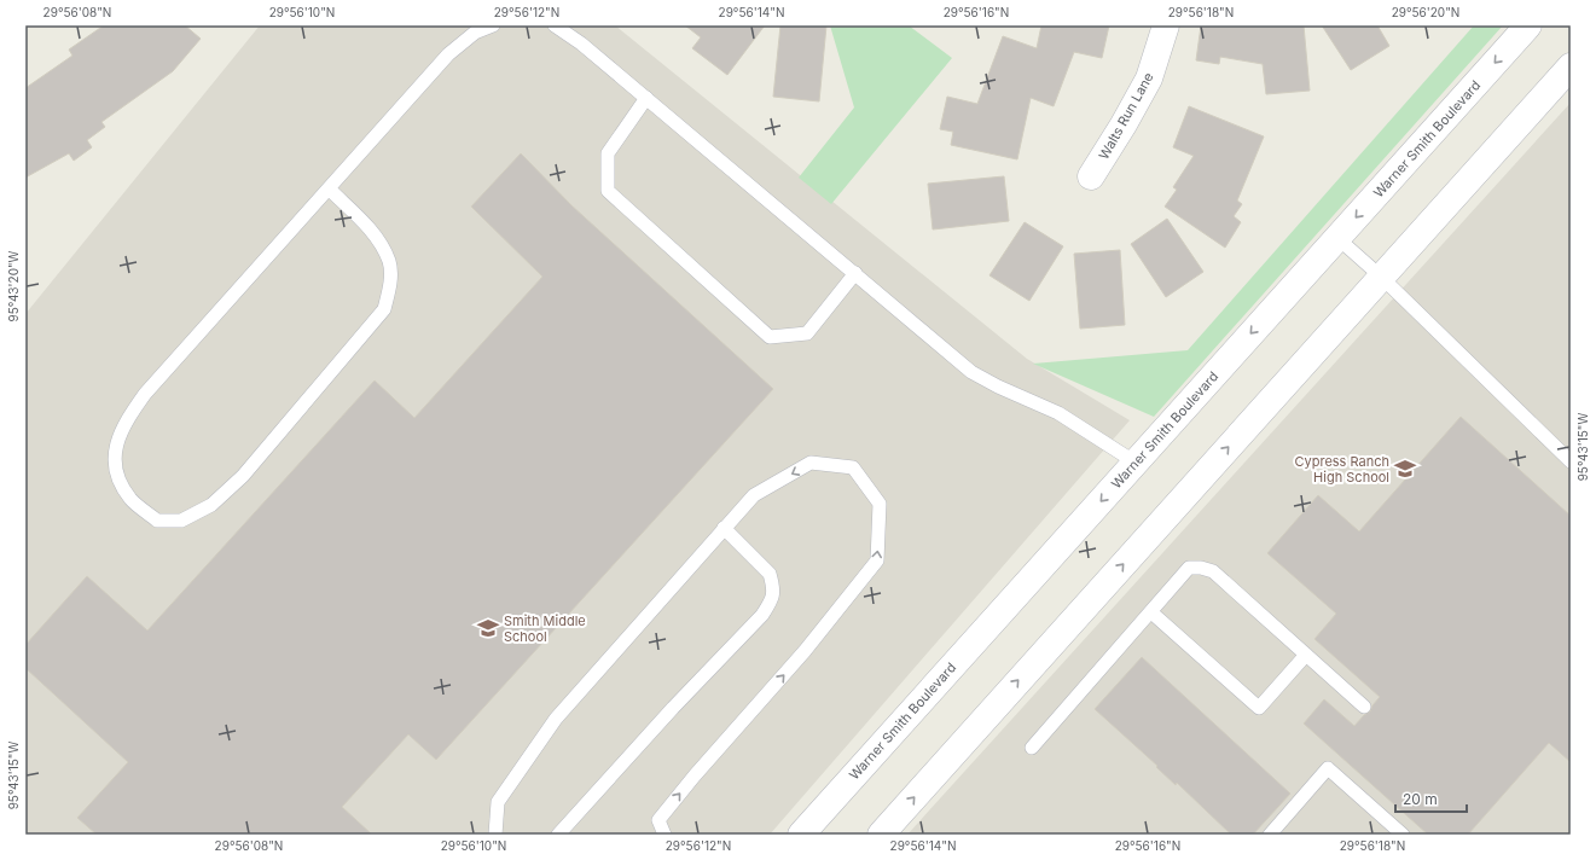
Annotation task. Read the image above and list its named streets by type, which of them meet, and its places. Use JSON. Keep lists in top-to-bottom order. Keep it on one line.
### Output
{"streets":{"street":["Walts Run Lane","Warner Smith Boulevard"]},"places":{"school or university":["Cypress Ranch High School","Smith Middle School"]},"scale_bar":"20 m","coordinates":["29°56'08\"N","29°56'10\"N","29°56'12\"N","29°56'14\"N","29°56'16\"N","29°56'18\"N","29°56'20\"N","95°43'20\"W","95°43'15\"W"]}
